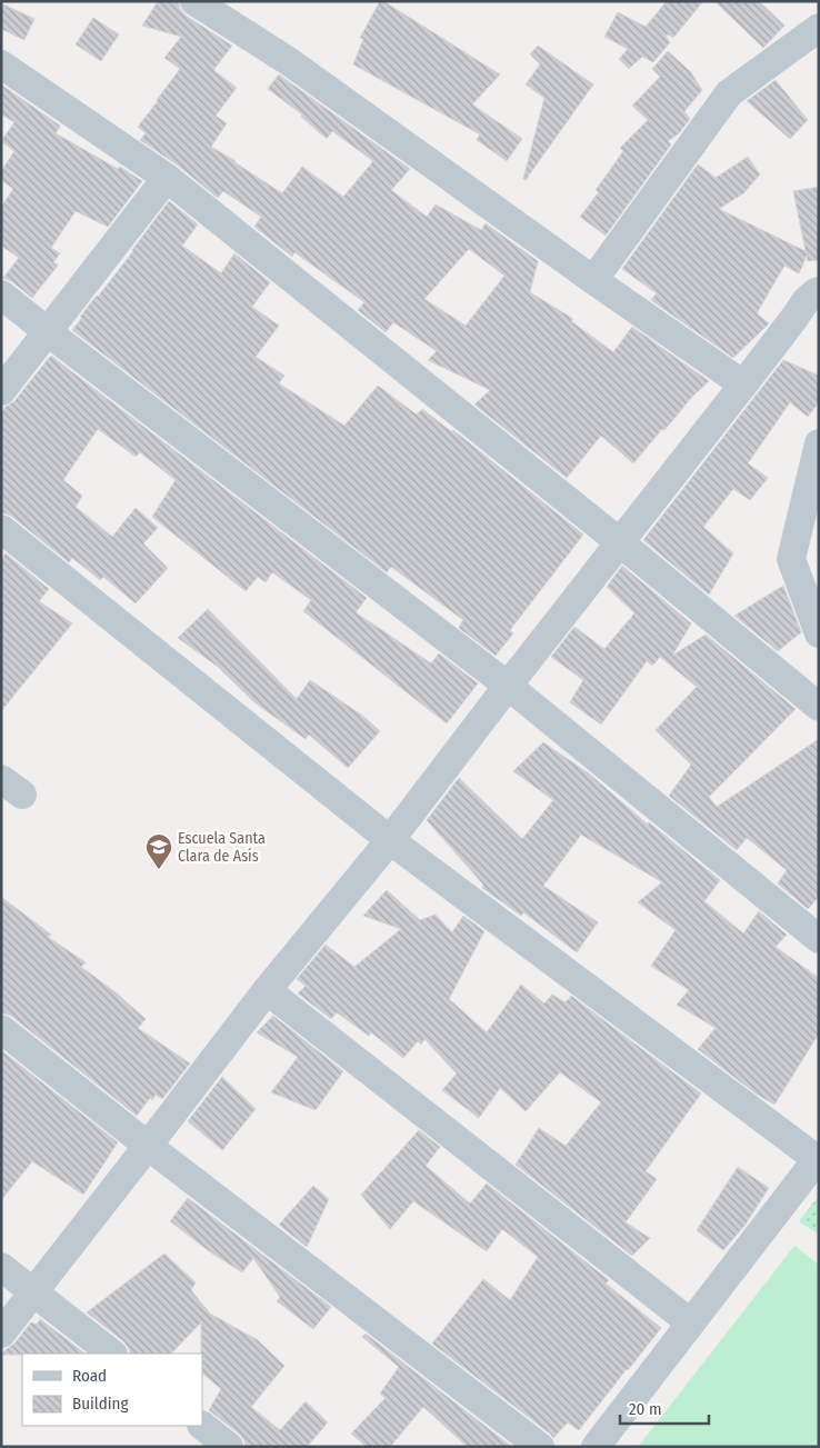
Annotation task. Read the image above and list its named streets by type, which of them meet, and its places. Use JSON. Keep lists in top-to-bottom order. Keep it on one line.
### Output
{"places":{"school or university":["Escuela Santa Clara de Asís"]},"legend":["Road","Building"],"scale_bar":"20 m"}
